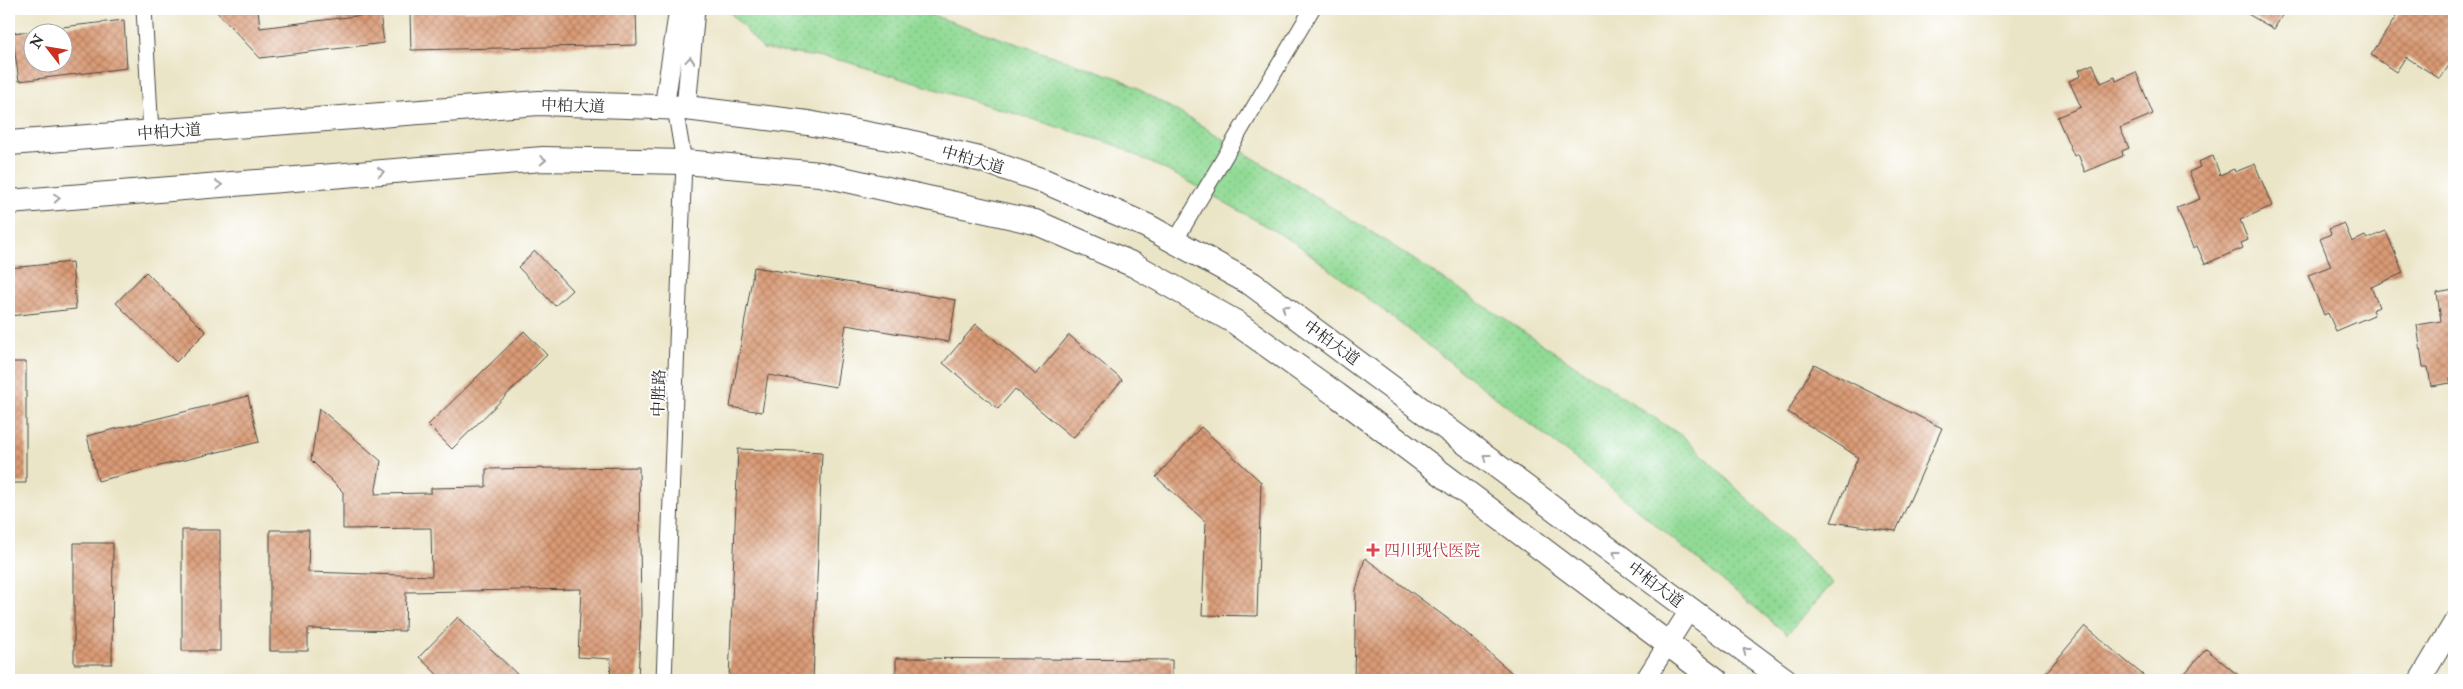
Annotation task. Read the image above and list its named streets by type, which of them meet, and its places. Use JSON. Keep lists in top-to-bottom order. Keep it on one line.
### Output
{"streets":{"main road":["中柏大道"],"street":["中胜路"]},"crossings":[["中柏大道","中胜路"]],"places":{"health":["四川现代医院"]},"north":"top left"}
